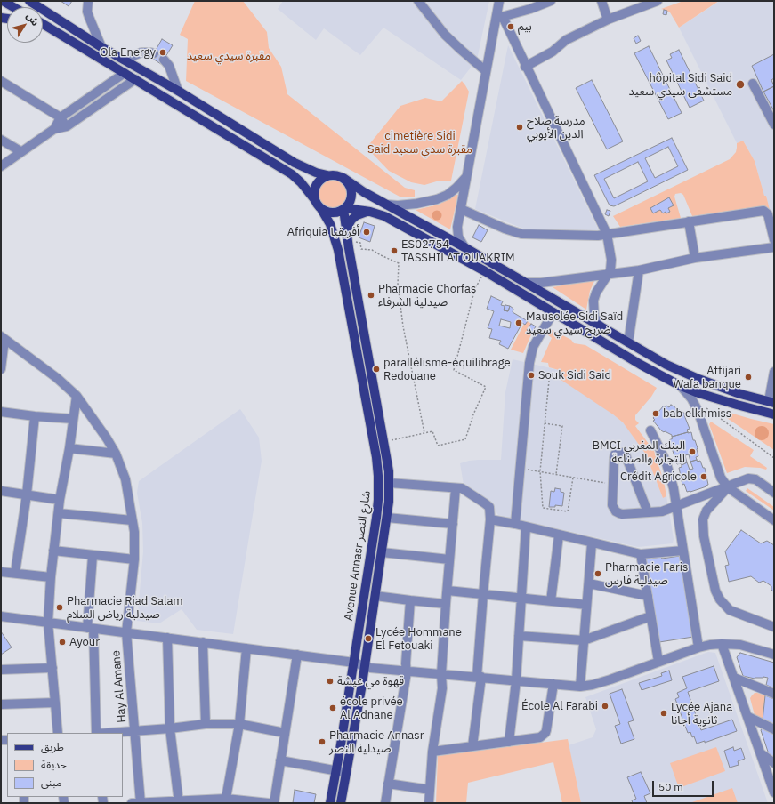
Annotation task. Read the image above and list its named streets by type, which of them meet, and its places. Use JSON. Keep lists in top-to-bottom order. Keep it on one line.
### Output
{"streets":{"main road":["Avenue Annasr شارع النصر"],"street":["Hay Al Amane"]},"parks":["مقبرة سيدي سعيد","cimetière Sidi Said مقبرة سدي سعيد"],"places":["بيم","Ola Energy","hôpital Sidi Said مستشفى سيدي سعيد","مدرسة صلاح الدين الأيوبي","Afriquia أفريقيا","ES02754 TASSHILAT OUAKRIM","Pharmacie Chorfas صيدلية الشرفاء","Mausolée Sidi Saïd ضريح سيدي سعيد","parallélisme-équilibrage Redouane","Souk Sidi Said","Attijari Wafa banque","bab elkhmiss","BMCI البنك المغربي للتجارة والصناعة","Crédit Agricole","Pharmacie Faris صيدلية فارس","Pharmacie Riad Salam صيدلية رياض السلام","Lycée Hommane El Fetouaki","Ayour","قهوة مي عيشة","École Al Farabi","école privée Al Adnane","Lycée Ajana ثانوية أجانا","Pharmacie Annasr صيدلية النصر"],"legend":["طريق","حديقة","مبنى"],"scale_bar":"50 m","north":"top right"}
